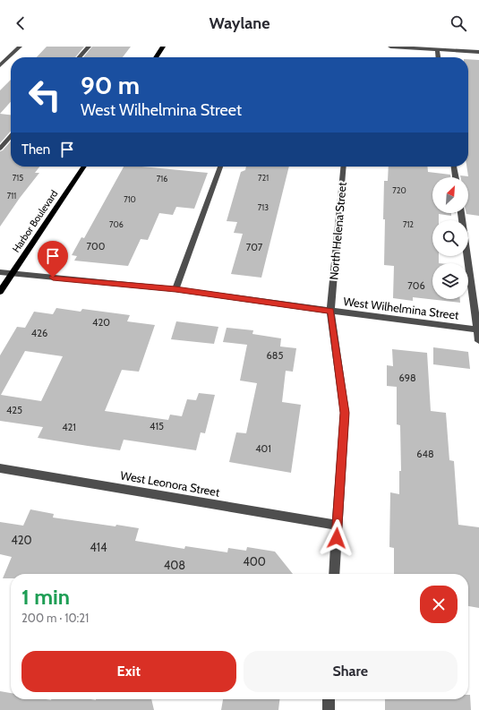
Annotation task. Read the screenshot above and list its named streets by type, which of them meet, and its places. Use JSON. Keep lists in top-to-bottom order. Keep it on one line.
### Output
{"streets":{"main road":["Harbor Boulevard"],"street":["North Helena Street","West Wilhelmina Street","West Leonora Street"]},"crossings":[["Harbor Boulevard","West Wilhelmina Street"],["North Helena Street","West Wilhelmina Street"],["North Helena Street","West Leonora Street"]],"house_numbers":["715","721","716","720","711","710","713","706","712","700","707","706","420","426","685","698","425","415","421","401","648","420","414","400","408"],"north":"top right","page":{"header":"Waylane","turn":["90 m","West Wilhelmina Street"],"then":"Then","heading":["1 min","200 m · 10:21"],"buttons":["Exit","Share"]}}
